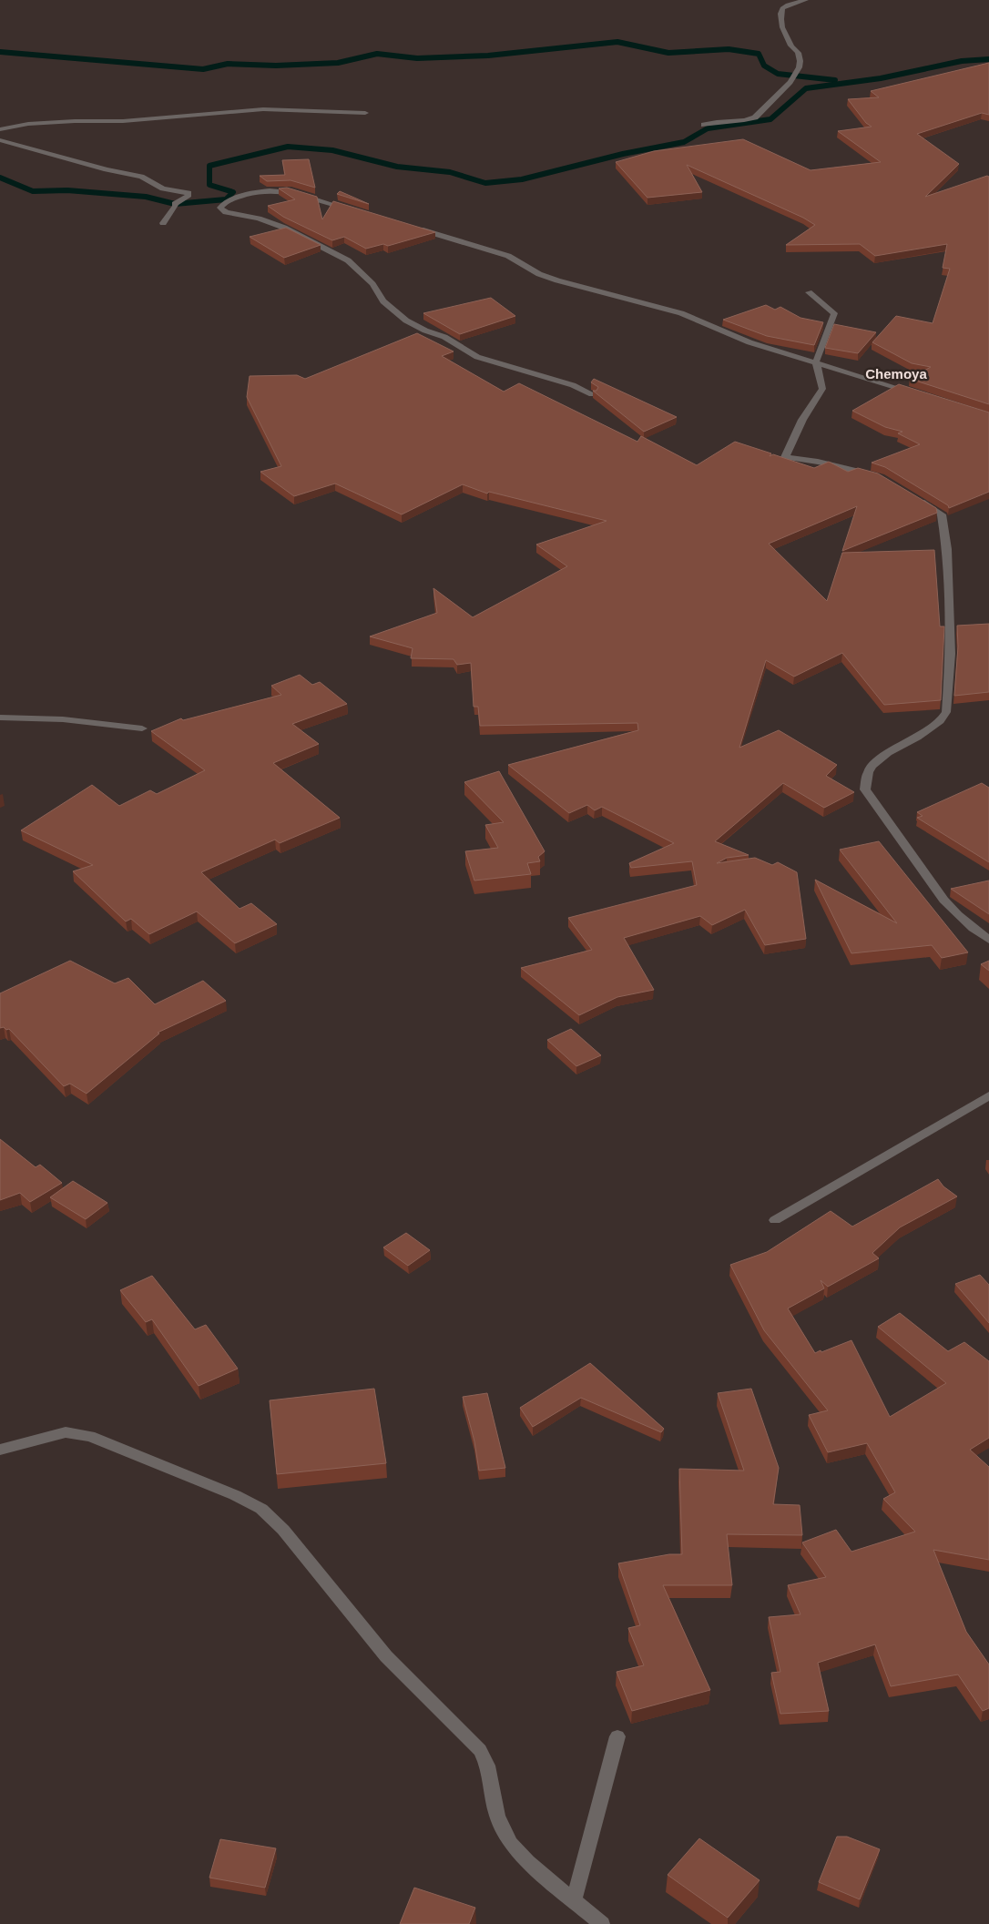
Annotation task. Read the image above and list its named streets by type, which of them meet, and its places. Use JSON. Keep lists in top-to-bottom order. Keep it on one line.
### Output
{"districts":["Chemoya"]}
